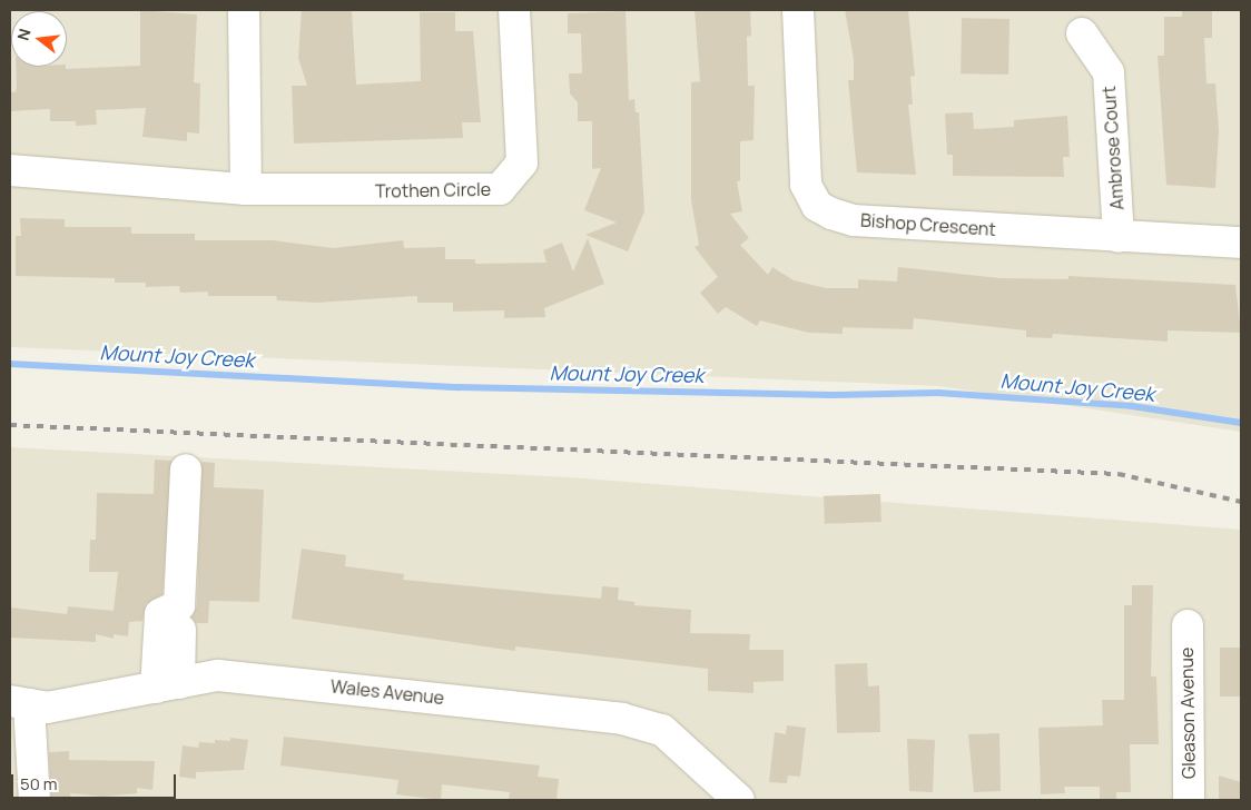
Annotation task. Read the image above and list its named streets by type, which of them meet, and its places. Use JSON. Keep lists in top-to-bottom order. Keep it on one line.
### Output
{"streets":{"street":["Ambrose Court","Trothen Circle","Bishop Crescent","Wales Avenue","Gleason Avenue"]},"crossings":[["Ambrose Court","Bishop Crescent"]],"water":["Mount Joy Creek"],"scale_bar":"50 m","north":"left"}
